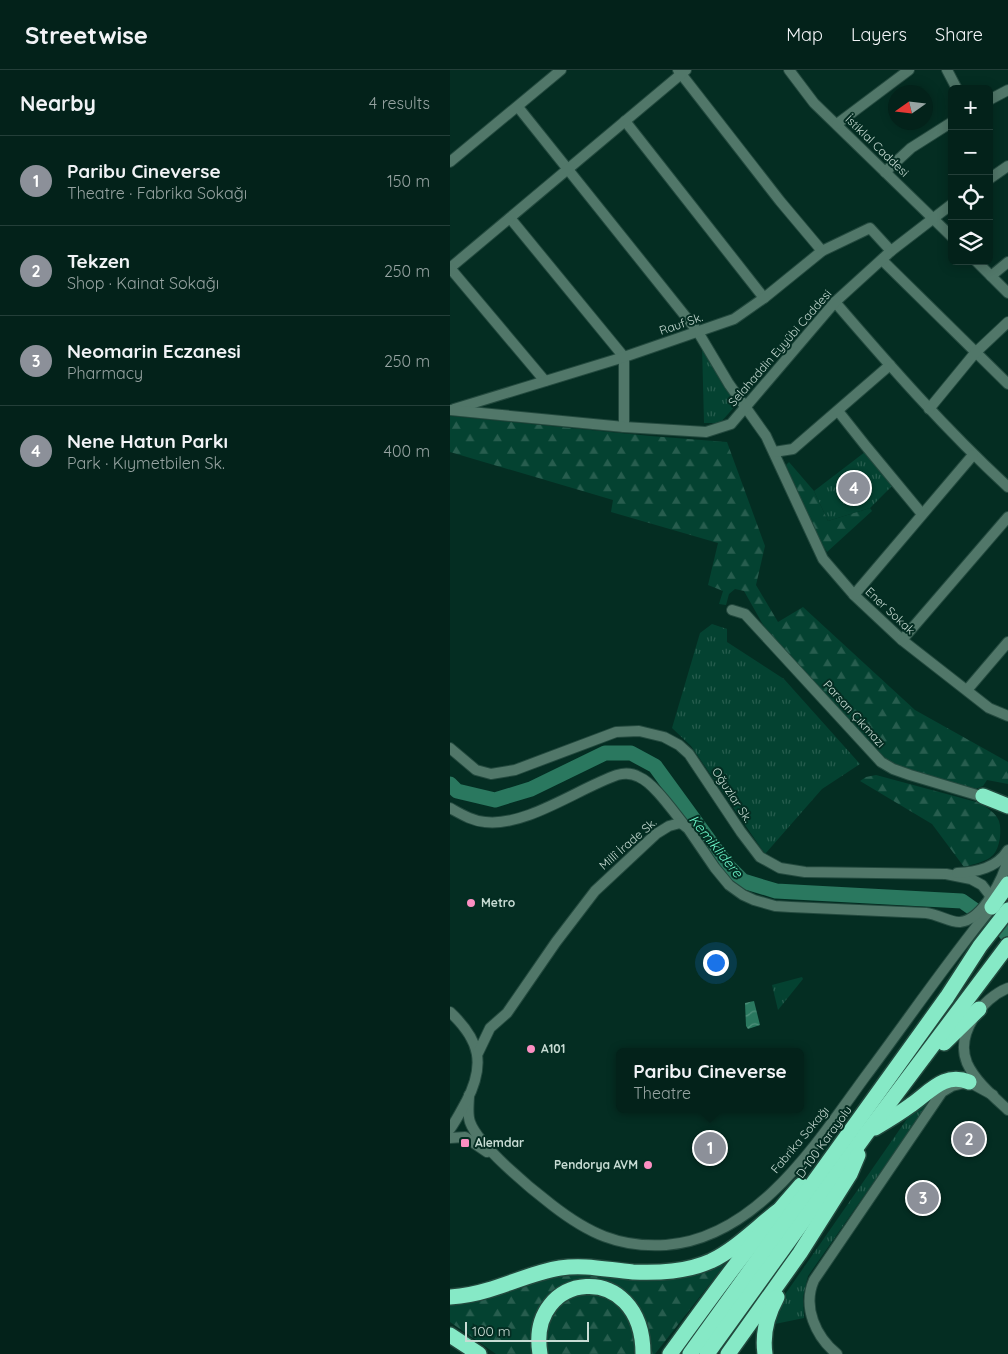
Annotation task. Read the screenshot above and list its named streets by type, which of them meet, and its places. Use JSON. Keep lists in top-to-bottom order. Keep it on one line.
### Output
{"streets":{"highway":["D-100 Karayolu"],"street":["İstiklal Caddesi","Rauf Sk.","Selahaddin Eyyübi Caddesi","Ener Sokak","Parsan Çıkmazı","Oğuzlar Sk.","Millî İrade Sk.","Fabrika Sokağı"]},"crossings":[["İstiklal Caddesi","Selahaddin Eyyübi Caddesi"],["Rauf Sk.","Selahaddin Eyyübi Caddesi"],["Rauf Sk.","Ener Sokak"],["Selahaddin Eyyübi Caddesi","Ener Sokak"],["Oğuzlar Sk.","Fabrika Sokağı"],["Fabrika Sokağı","D-100 Karayolu"]],"water":["Kemiklidere"],"places":{"other":["Metro","A101","Pendorya AVM"],"transit":["Alemdar"]},"scale_bar":"100 m","north":"left","page":{"header":"Streetwise","nav":["Map","Layers","Share"],"heading":["Nearby","4 results"],"map_buttons":["+","−"],"list":[{"mark":"1","name":"Paribu Cineverse","note":"Theatre · Fabrika Sokağı","value":"150 m"},{"mark":"2","name":"Tekzen","note":"Shop · Kainat Sokağı","value":"250 m"},{"mark":"3","name":"Neomarin Eczanesi","note":"Pharmacy","value":"250 m"},{"mark":"4","name":"Nene Hatun Parkı","note":"Park · Kıymetbilen Sk.","value":"400 m"}],"pins":["4","2","1","3"],"popup":["Paribu Cineverse","Theatre"],"scale":"100 m"}}
